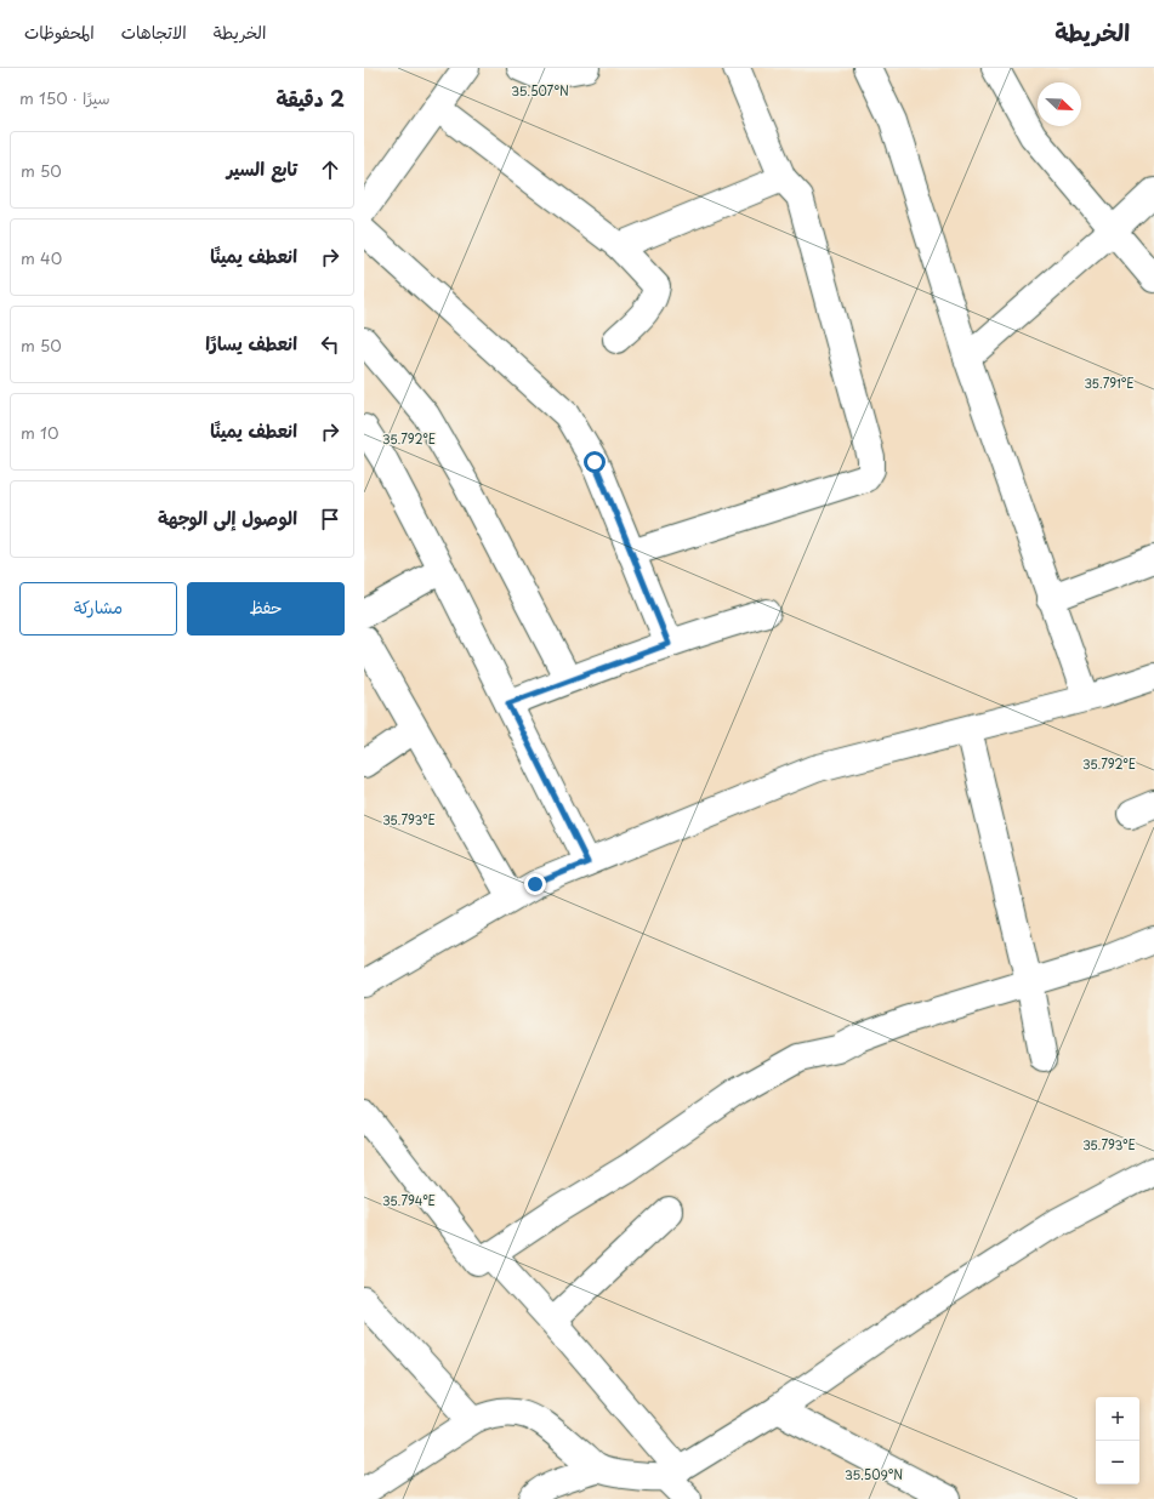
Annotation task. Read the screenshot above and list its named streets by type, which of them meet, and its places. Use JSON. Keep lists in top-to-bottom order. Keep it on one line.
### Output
{"north":"bottom right","page":{"header":"الخريطة","nav":["الخريطة","الاتجاهات","المحفوظات"],"heading":["2 دقيقة","سيرًا · 150 m"],"list":[["تابع السير","50 m"],["انعطف يمينًا","40 m"],["انعطف يسارًا","50 m"],["انعطف يمينًا","10 m"],"الوصول إلى الوجهة"],"buttons":["حفظ","مشاركة"],"map_buttons":["+","−"]},"coordinates":["35.507°N","35.791°E","35.792°E","35.793°E","35.794°E","35.509°N"]}
